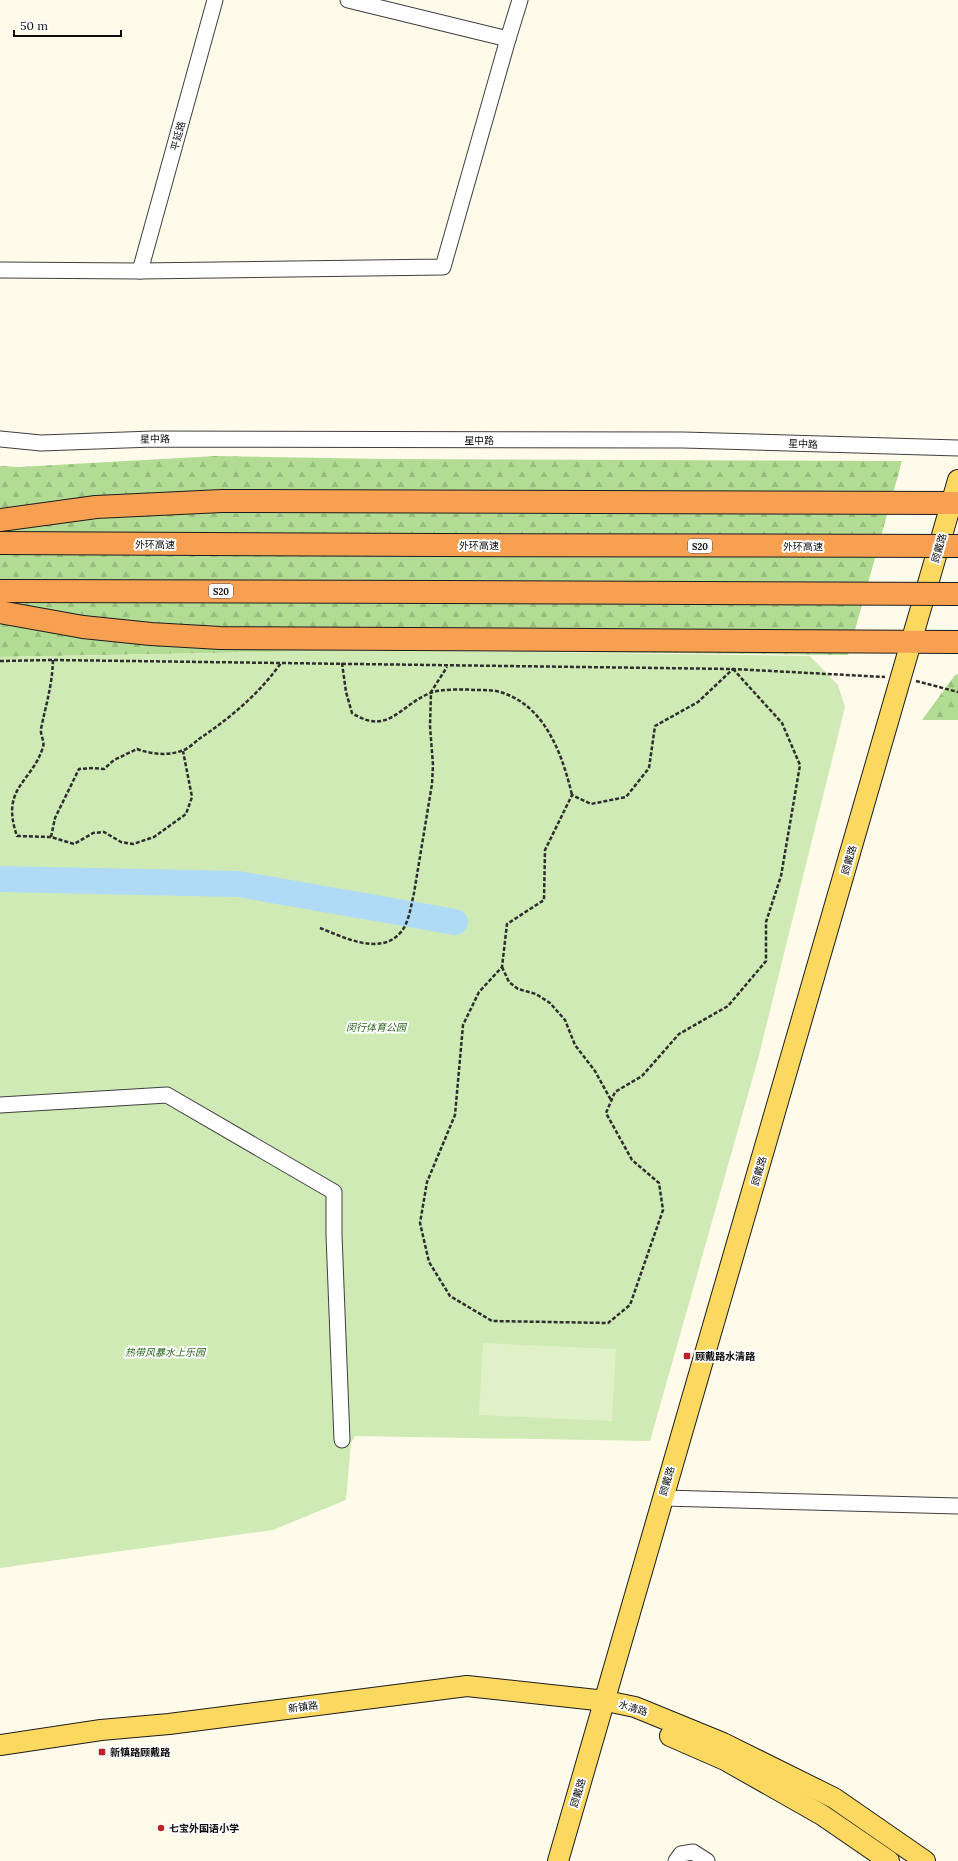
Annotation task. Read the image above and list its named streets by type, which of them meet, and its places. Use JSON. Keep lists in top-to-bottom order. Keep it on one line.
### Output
{"streets":{"highway":["外环高速","S20"],"main road":["顾戴路","新镇路","水清路"],"street":["平延路","星中路"]},"crossings":[["顾戴路","新镇路"],["顾戴路","水清路"],["新镇路","水清路"]],"parks":["闵行体育公园","热带风暴水上乐园"],"places":{"transit":["顾戴路水清路","新镇路顾戴路"],"other":["七宝外国语小学"]},"scale_bar":"50 m"}
